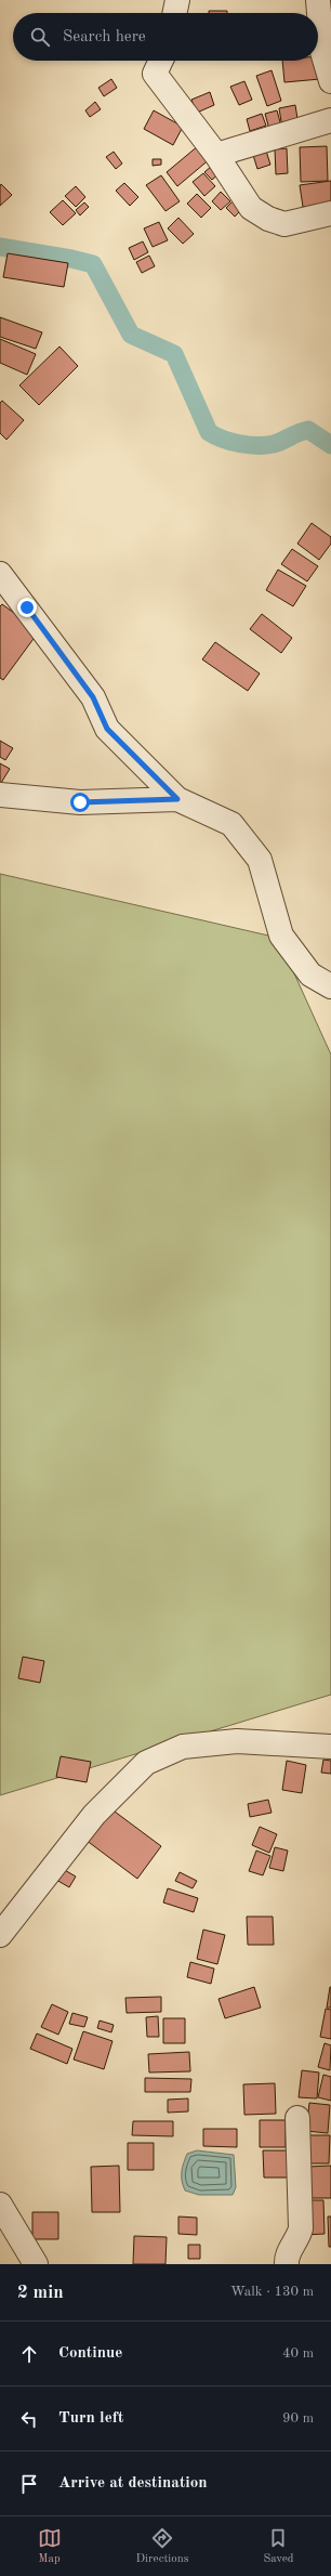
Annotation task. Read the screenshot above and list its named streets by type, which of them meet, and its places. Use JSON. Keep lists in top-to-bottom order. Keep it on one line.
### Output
{"page":{"search":"Search here","heading":["2 min","Walk · 130 m"],"list":[["Continue","40 m"],["Turn left","90 m"],"Arrive at destination"],"nav":["Map","Directions","Saved"]}}
